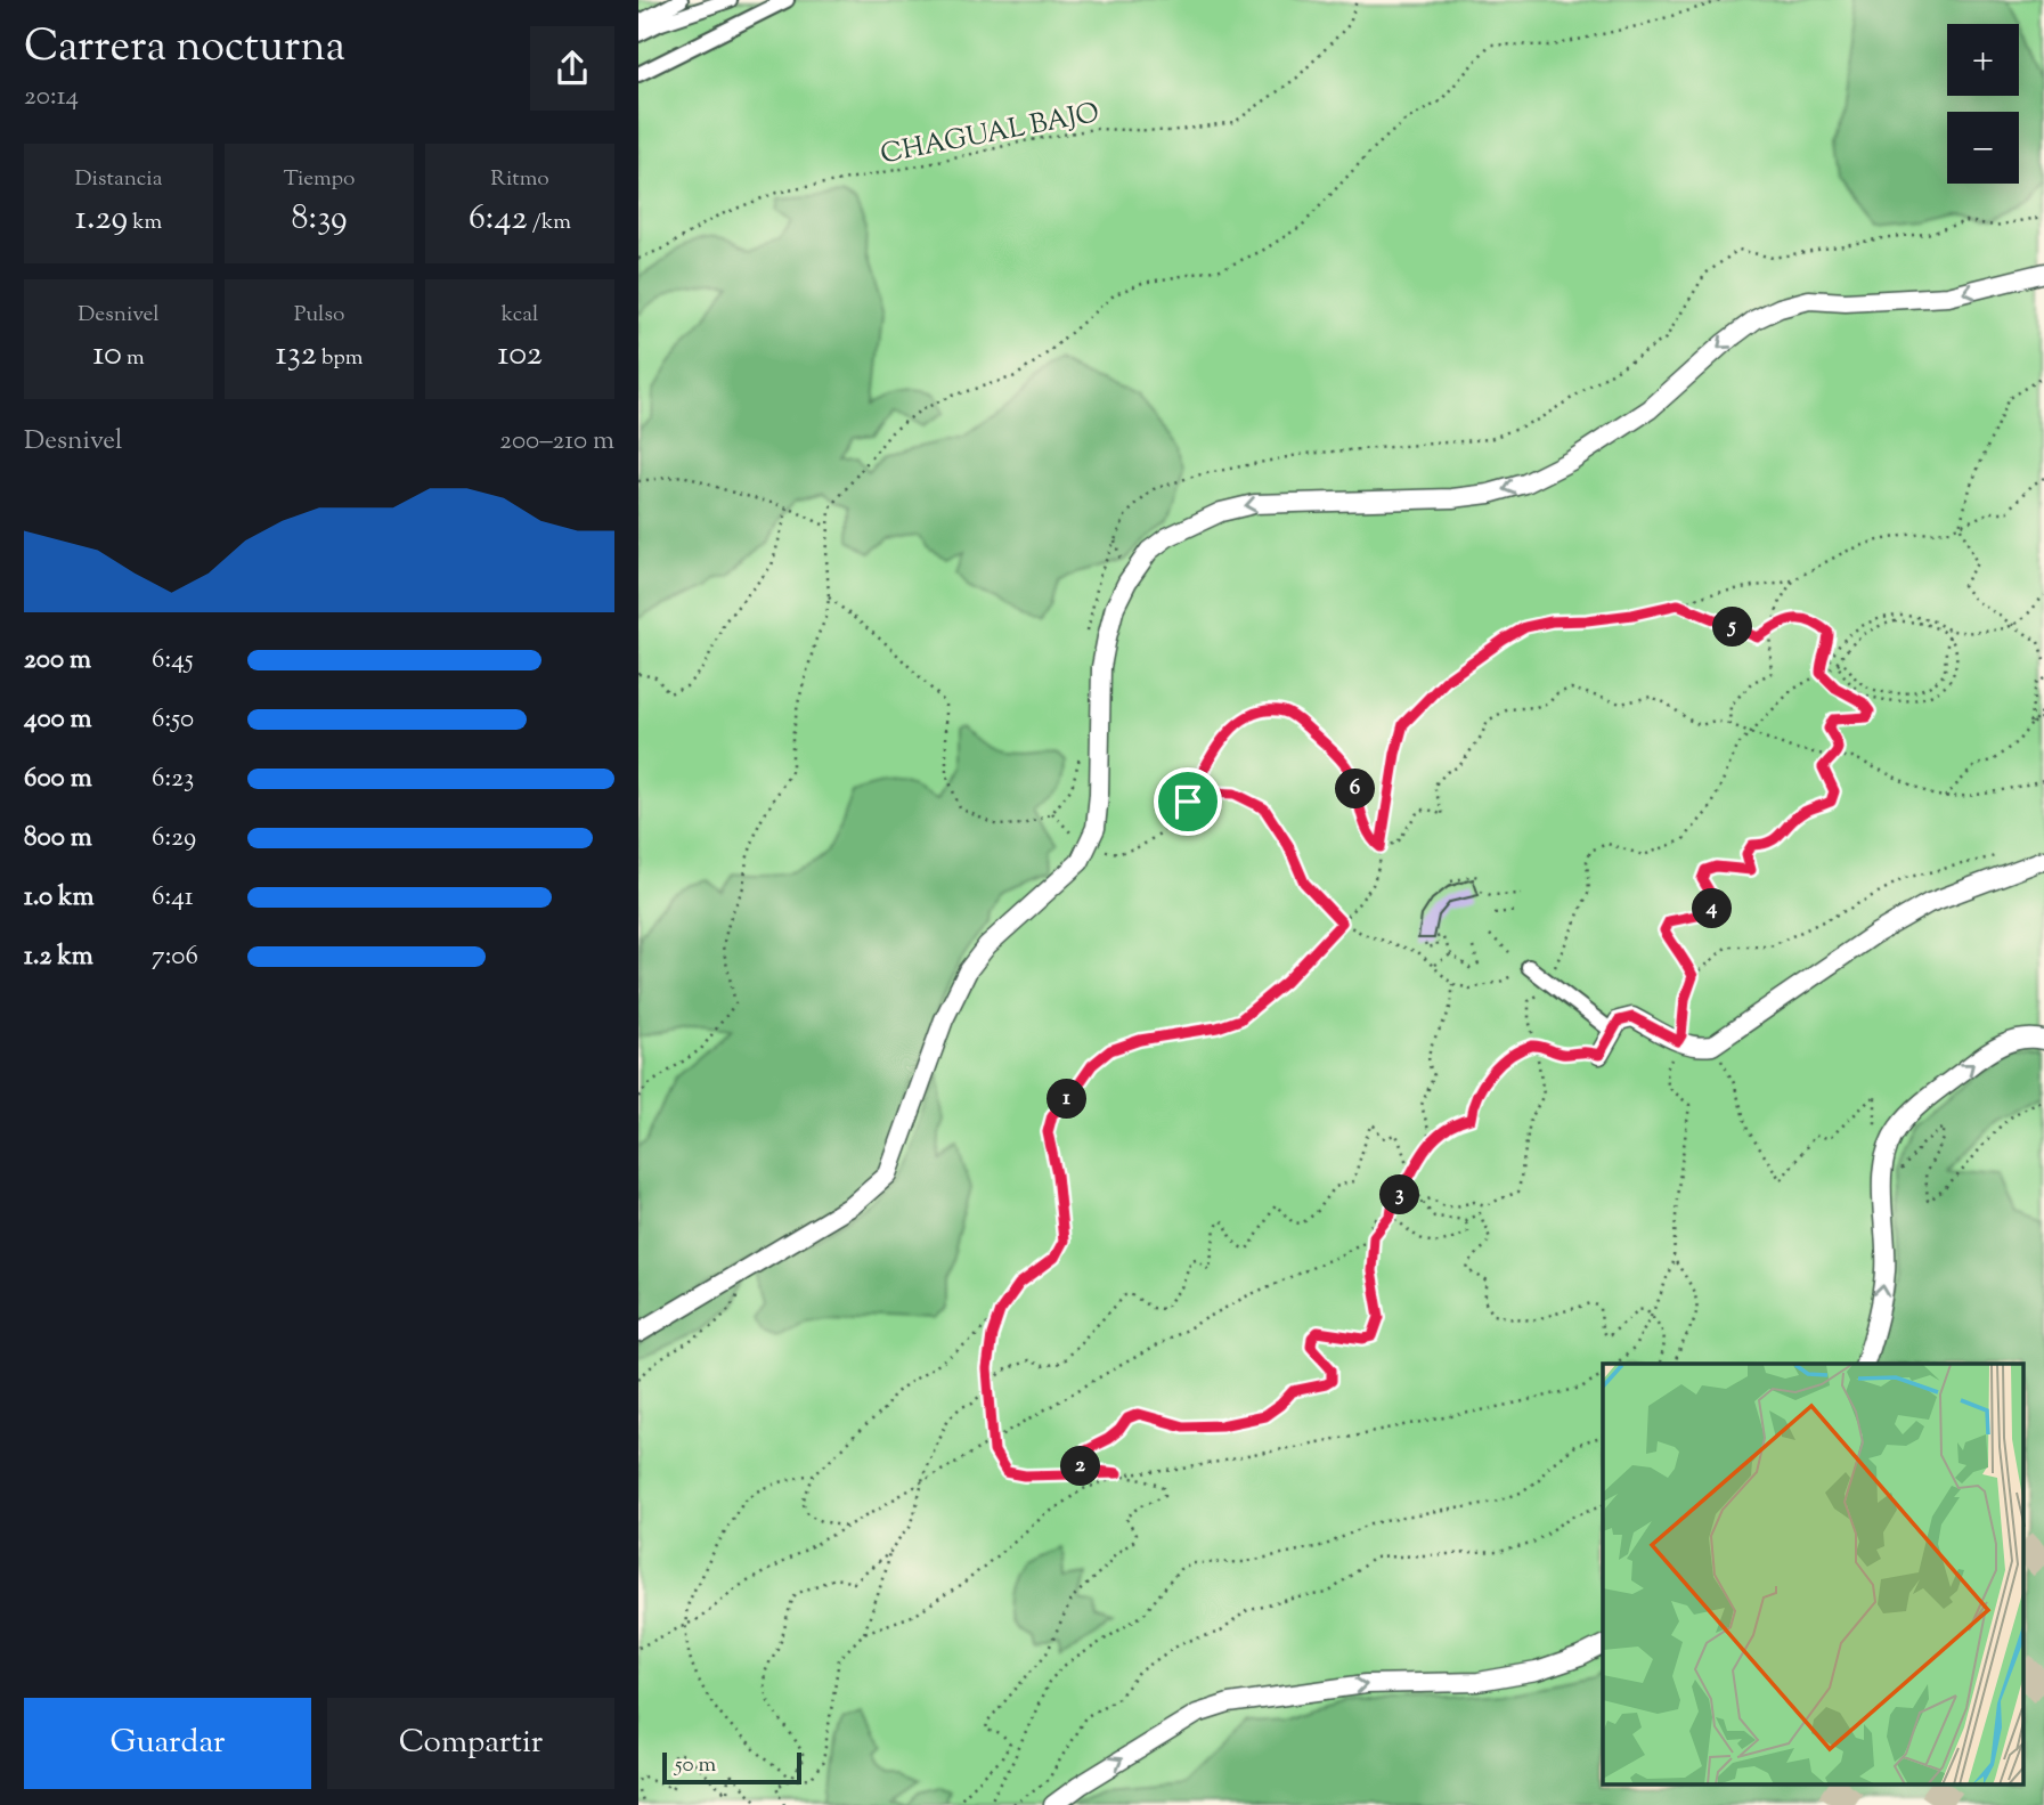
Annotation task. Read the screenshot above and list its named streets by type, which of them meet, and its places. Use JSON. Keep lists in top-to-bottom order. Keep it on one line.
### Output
{"streets":{"path":["CHAGUAL BAJO"]},"scale_bar":"50 m","page":{"heading":["Carrera nocturna","20:14"],"map_buttons":["+","−"],"stats":[["Distancia","1.29 km"],["Tiempo","8:39"],["Ritmo","6:42 /km"],["Desnivel","10 m"],["Pulso","132 bpm"],["kcal","102"]],"chart":["Desnivel","200–210 m"],"pins":["5","6","4","1","3","2"],"list":[{"name":"200 m","note":"6:45"},{"name":"400 m","note":"6:50"},{"name":"600 m","note":"6:23"},{"name":"800 m","note":"6:29"},{"name":"1.0 km","note":"6:41"},{"name":"1.2 km","note":"7:06"}],"buttons":["Guardar","Compartir"],"scale":"50 m"}}
